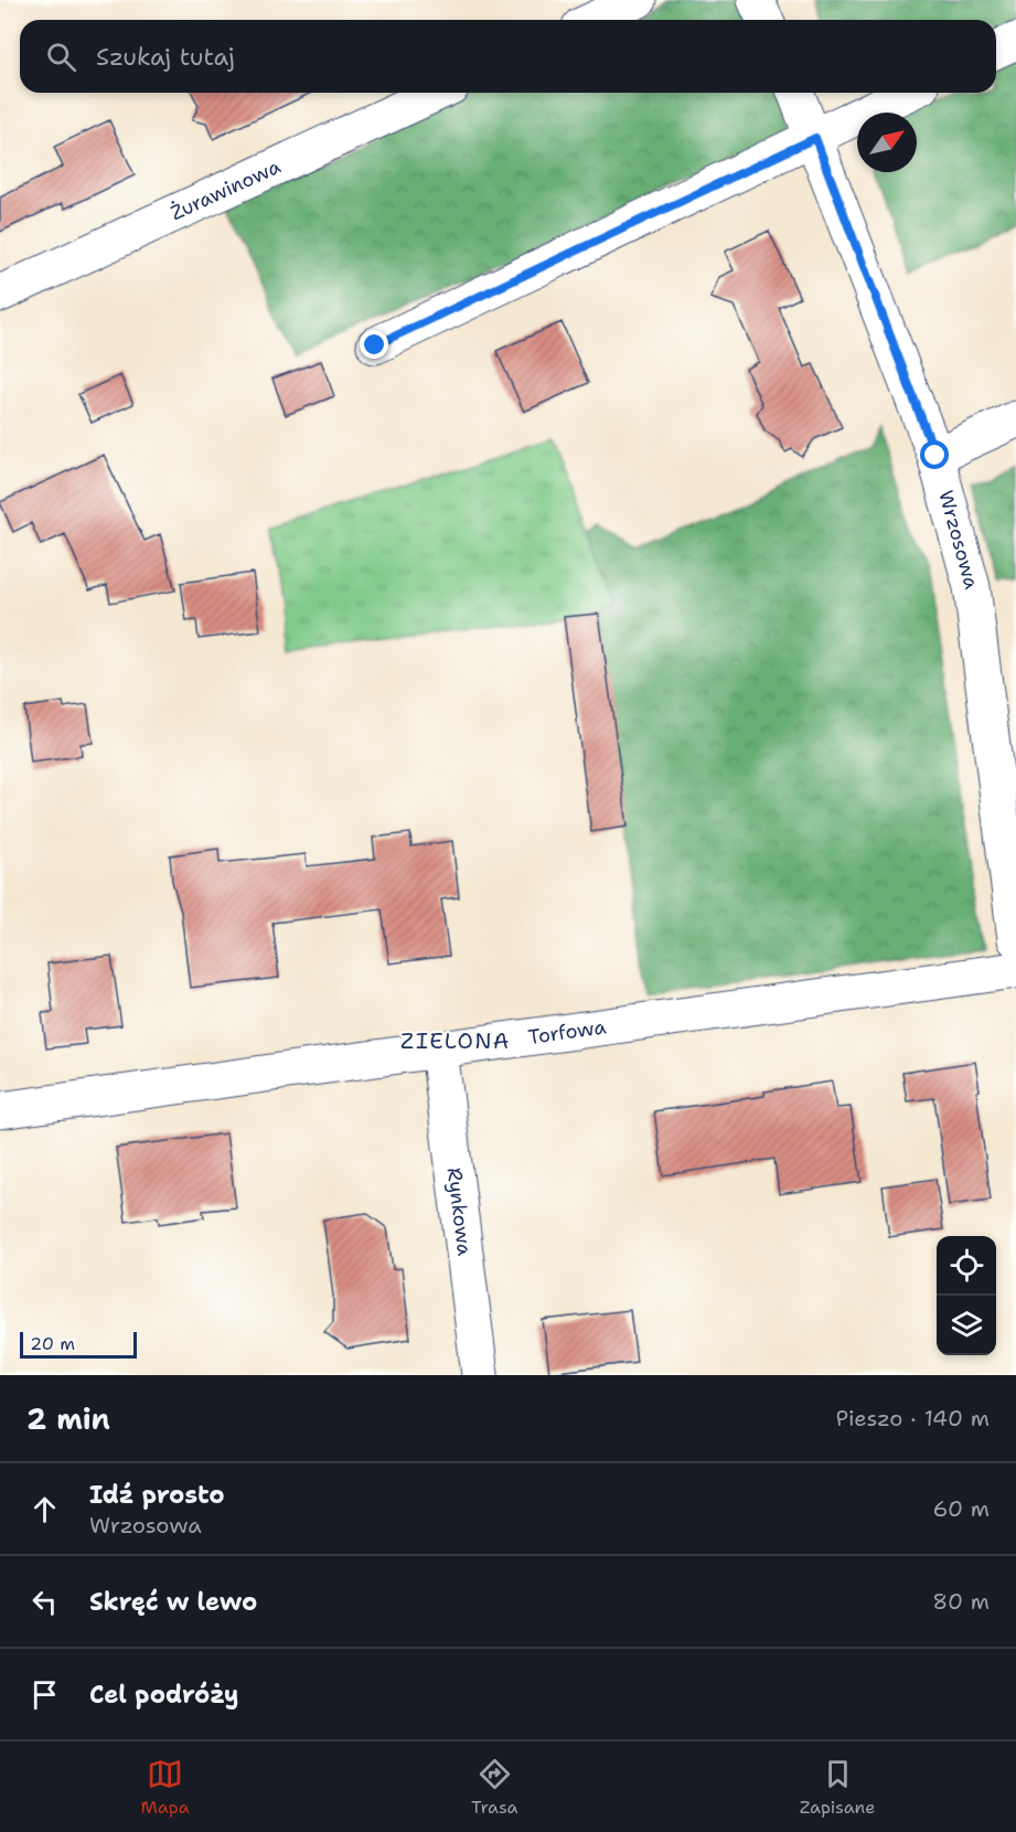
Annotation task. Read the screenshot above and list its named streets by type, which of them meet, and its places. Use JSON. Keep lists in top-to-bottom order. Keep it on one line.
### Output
{"streets":{"street":["Żurawinowa","Wrzosowa","Torfowa","Rynkowa"]},"crossings":[["Torfowa","Rynkowa"]],"districts":["ZIELONA"],"scale_bar":"20 m","north":"top right","page":{"search":"Szukaj tutaj","scale":"20 m","heading":["2 min","Pieszo · 140 m"],"list":[["Idź prosto","Wrzosowa","60 m"],["Skręć w lewo","80 m"],"Cel podróży"],"nav":["Mapa","Trasa","Zapisane"]}}
